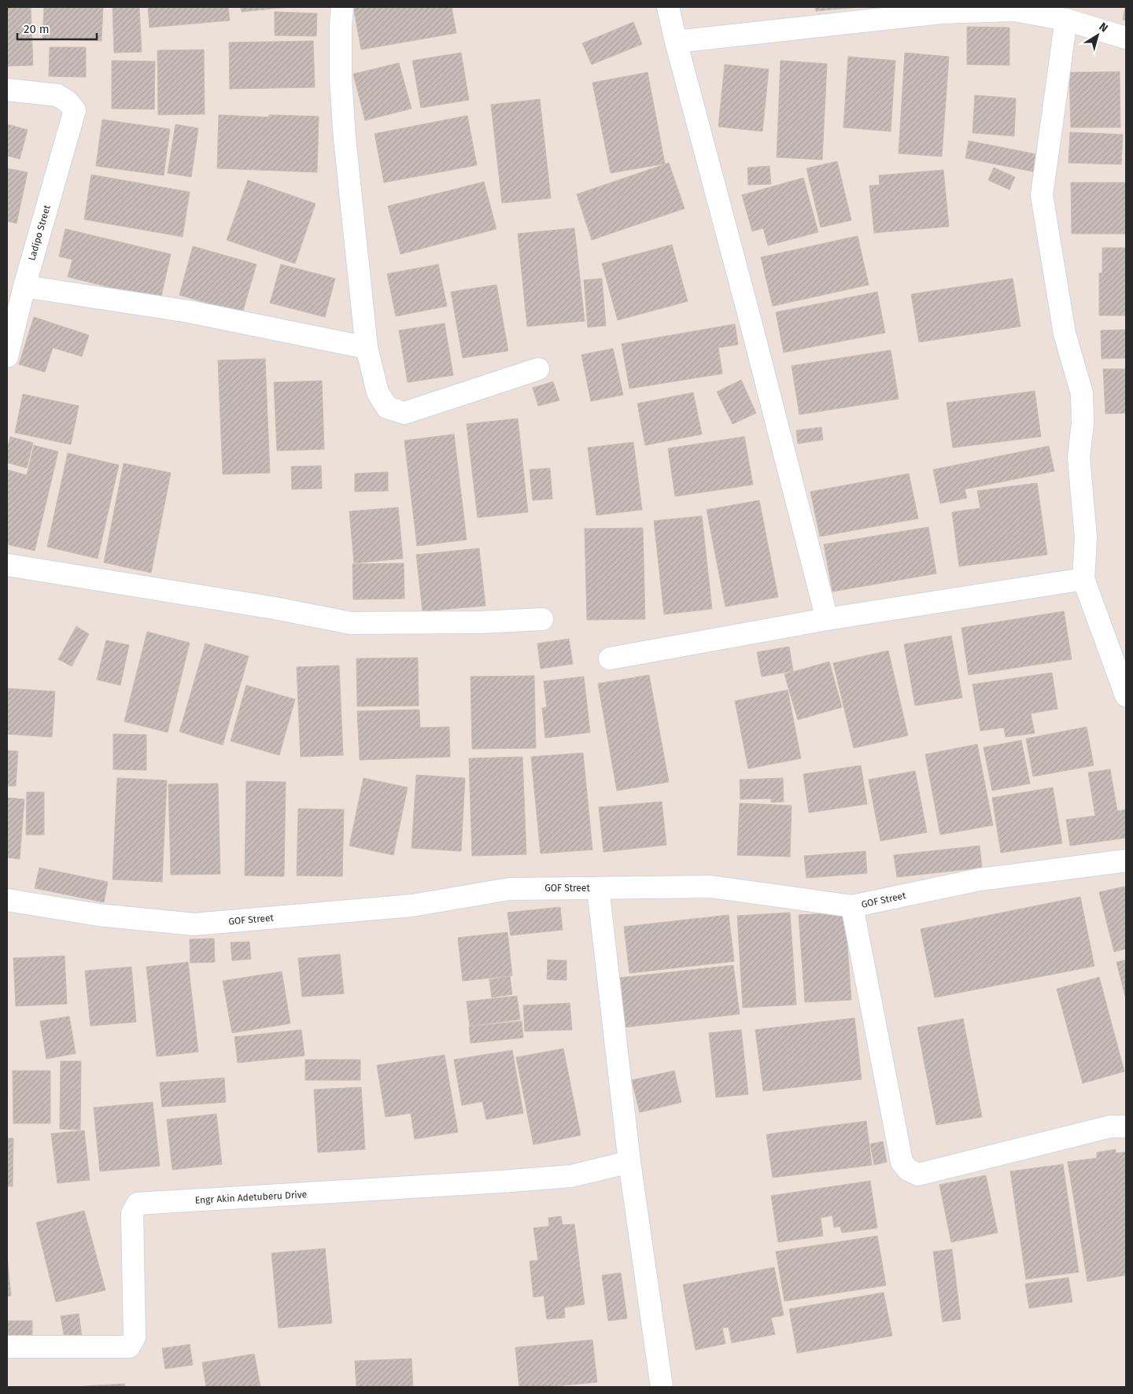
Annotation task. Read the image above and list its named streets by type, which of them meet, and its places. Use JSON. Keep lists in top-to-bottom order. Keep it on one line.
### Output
{"streets":{"street":["Ladipo Street","GOF Street","Engr Akin Adetuberu Drive"]},"scale_bar":"20 m","north":"top right"}
